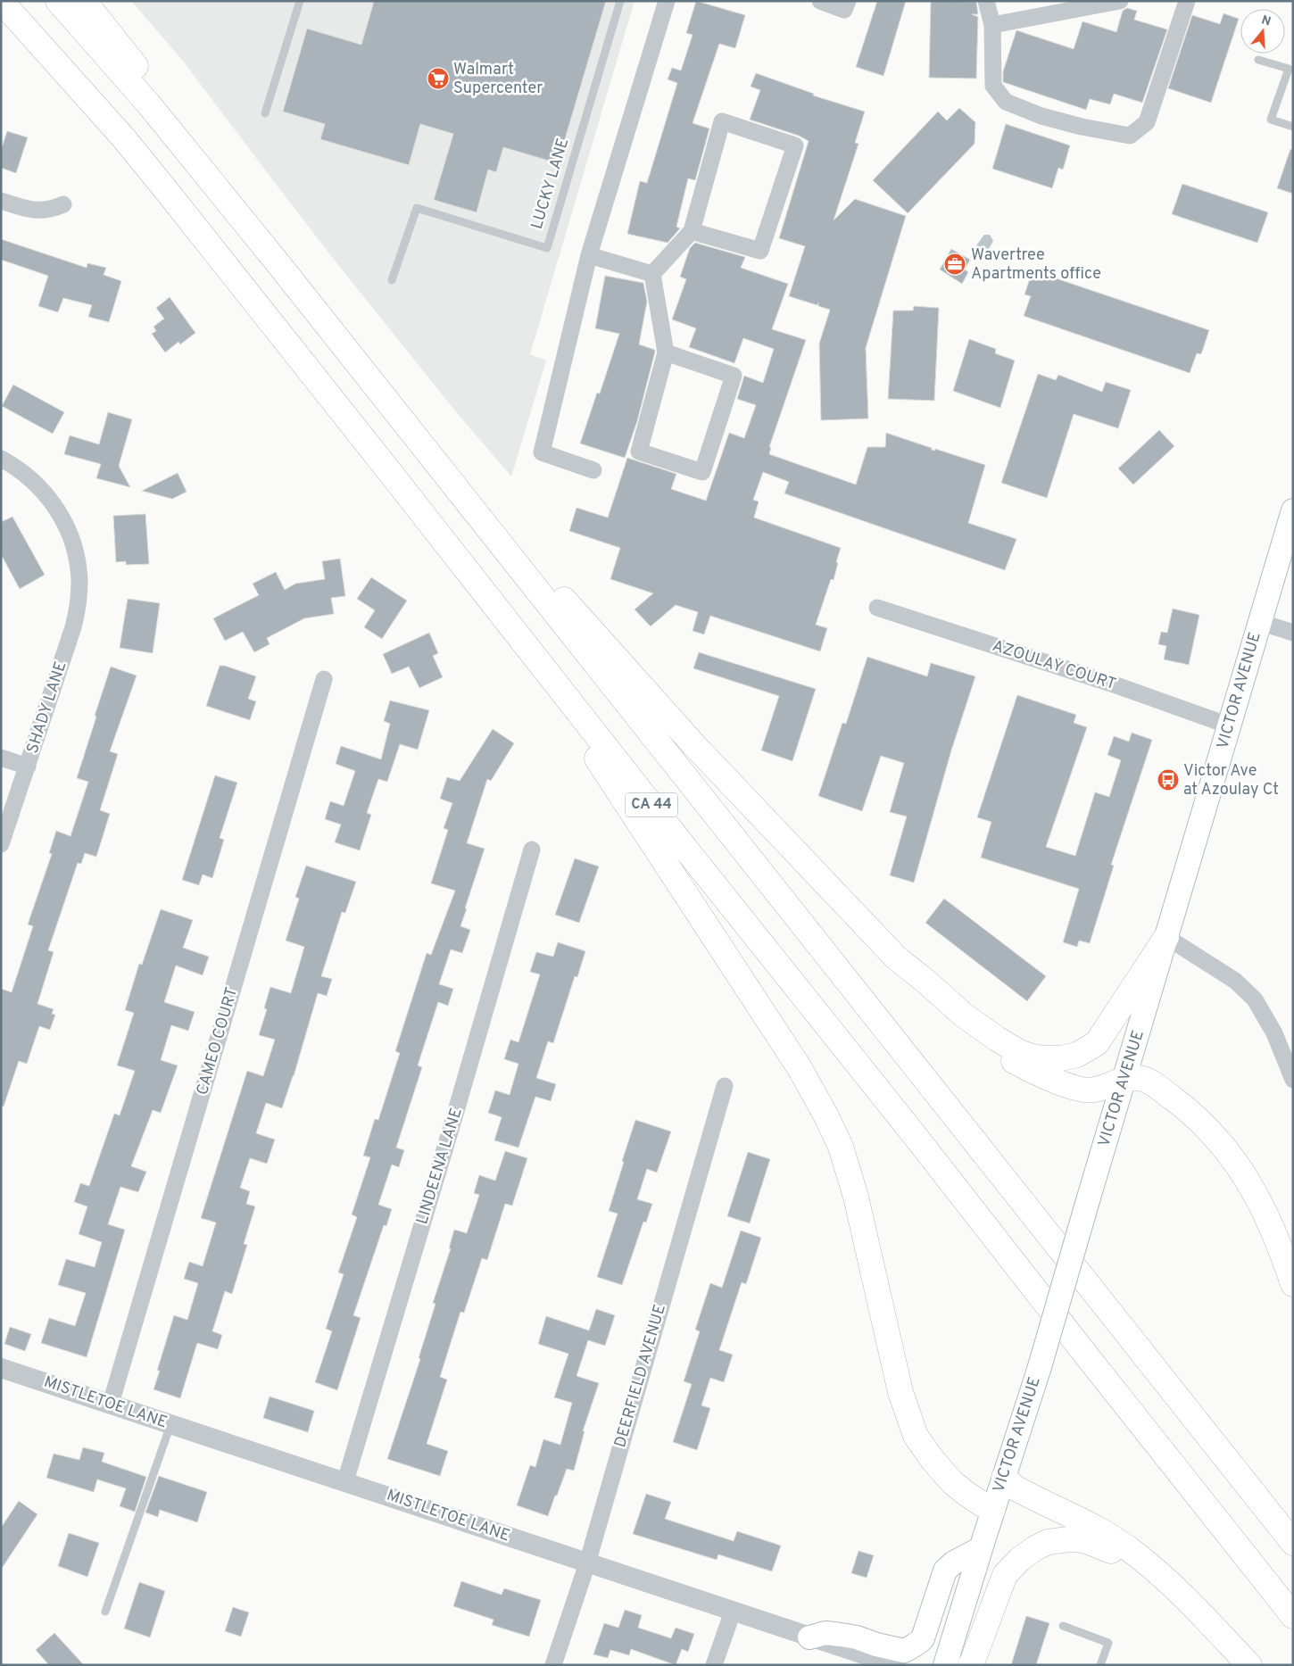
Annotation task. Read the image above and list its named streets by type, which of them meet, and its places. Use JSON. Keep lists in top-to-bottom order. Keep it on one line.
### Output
{"streets":{"highway":["CA 44"],"main road":["VICTOR AVENUE"],"street":["AZOULAY COURT","SHADY LANE","CAMEO COURT","LINDEENA LANE","DEERFIELD AVENUE","MISTLETOE LANE"],"lane":["LUCKY LANE"]},"crossings":[["AZOULAY COURT","VICTOR AVENUE"],["CAMEO COURT","MISTLETOE LANE"],["LINDEENA LANE","MISTLETOE LANE"],["DEERFIELD AVENUE","MISTLETOE LANE"]],"places":{"supermarket":["Walmart Supercenter"],"office":["Wavertree Apartments office"],"bus stop":["Victor Ave at Azoulay Ct"]},"north":"top"}
